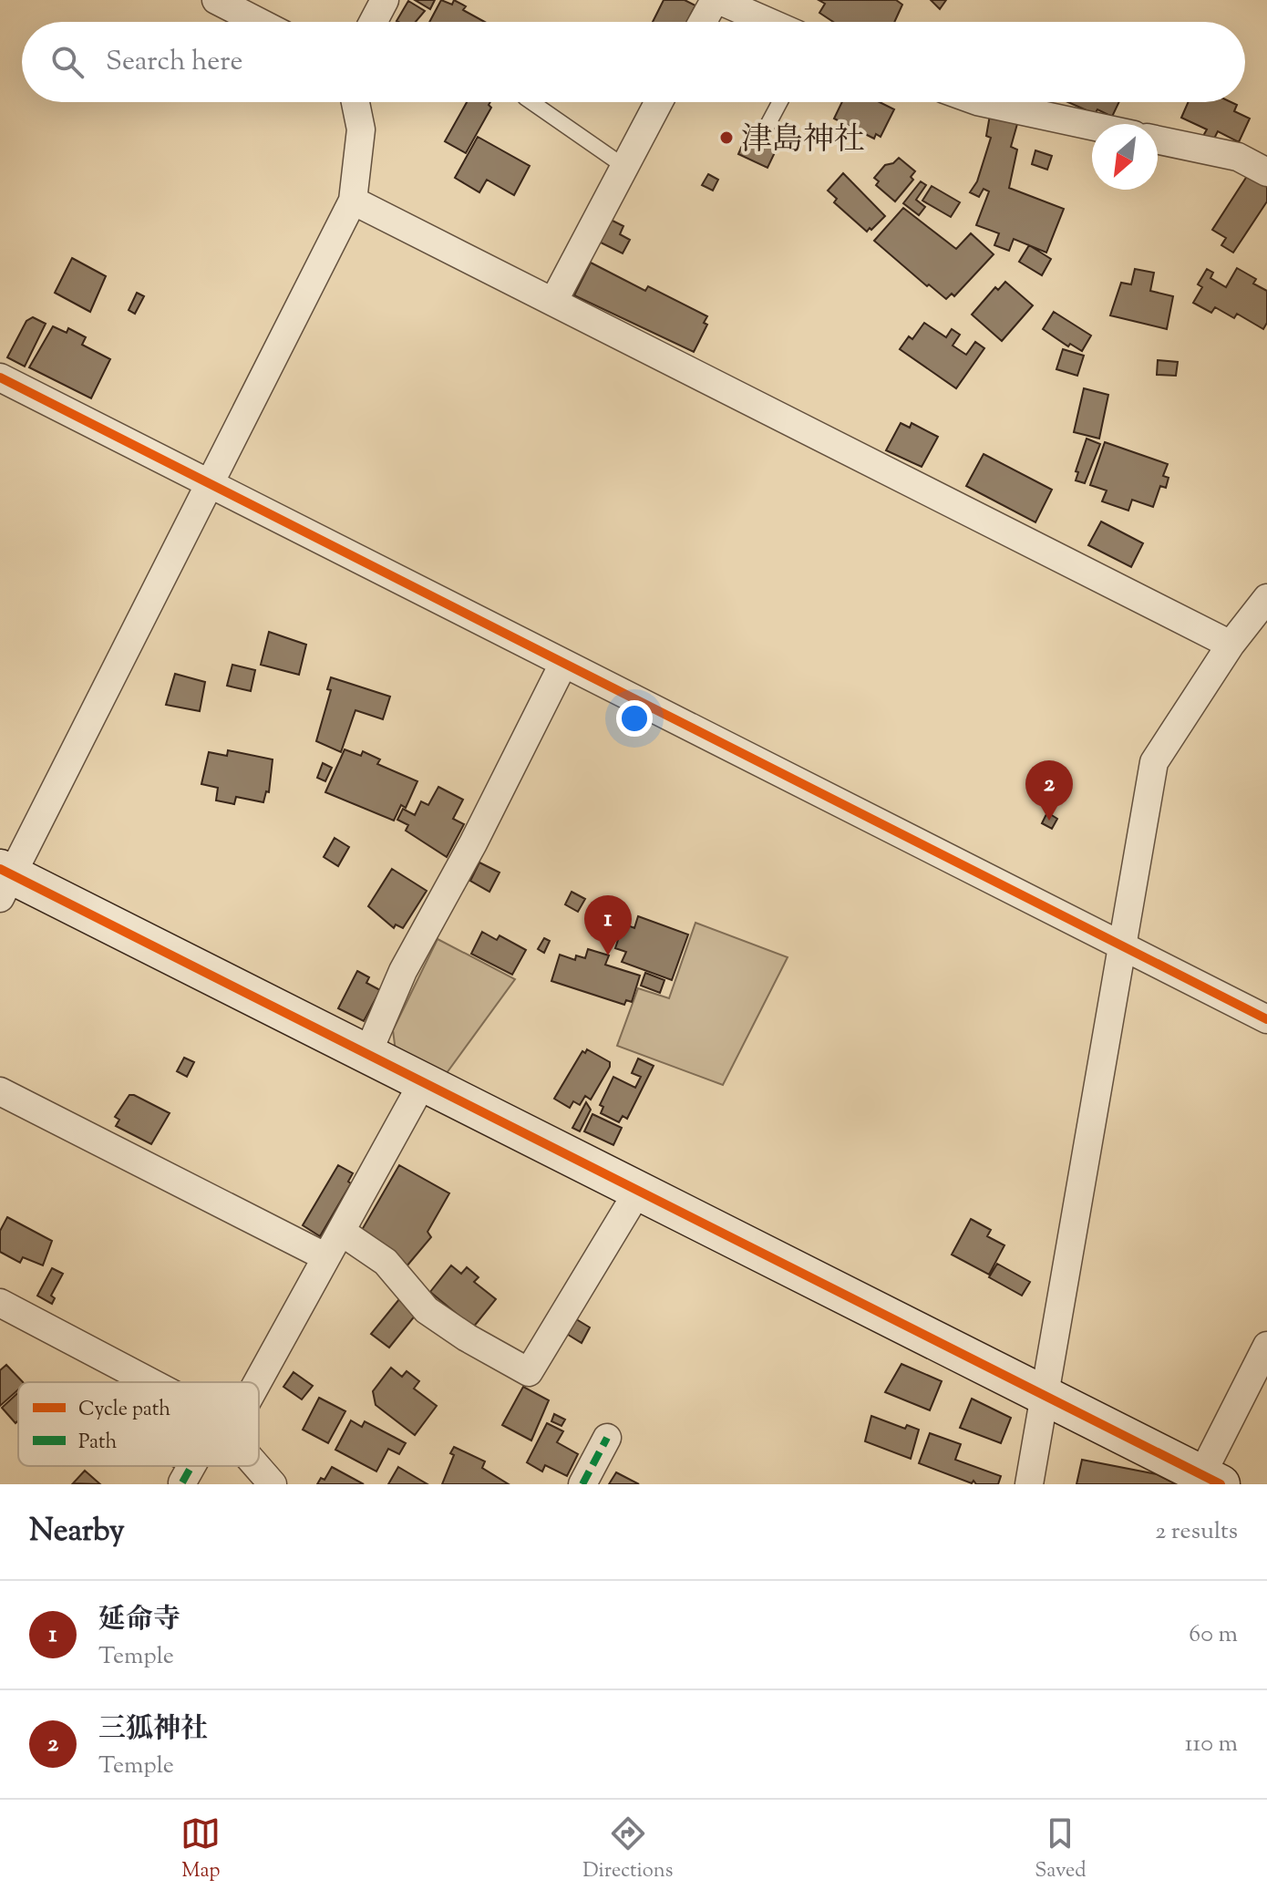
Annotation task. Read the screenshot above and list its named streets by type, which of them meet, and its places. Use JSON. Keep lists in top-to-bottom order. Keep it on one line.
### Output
{"places":["津島神社"],"legend":["Cycle path","Path"],"north":"bottom left","page":{"search":"Search here","pins":["2","1"],"heading":["Nearby","2 results"],"list":[{"mark":"1","name":"延命寺","note":"Temple","value":"60 m"},{"mark":"2","name":"三狐神社","note":"Temple","value":"110 m"}],"nav":["Map","Directions","Saved"]}}
